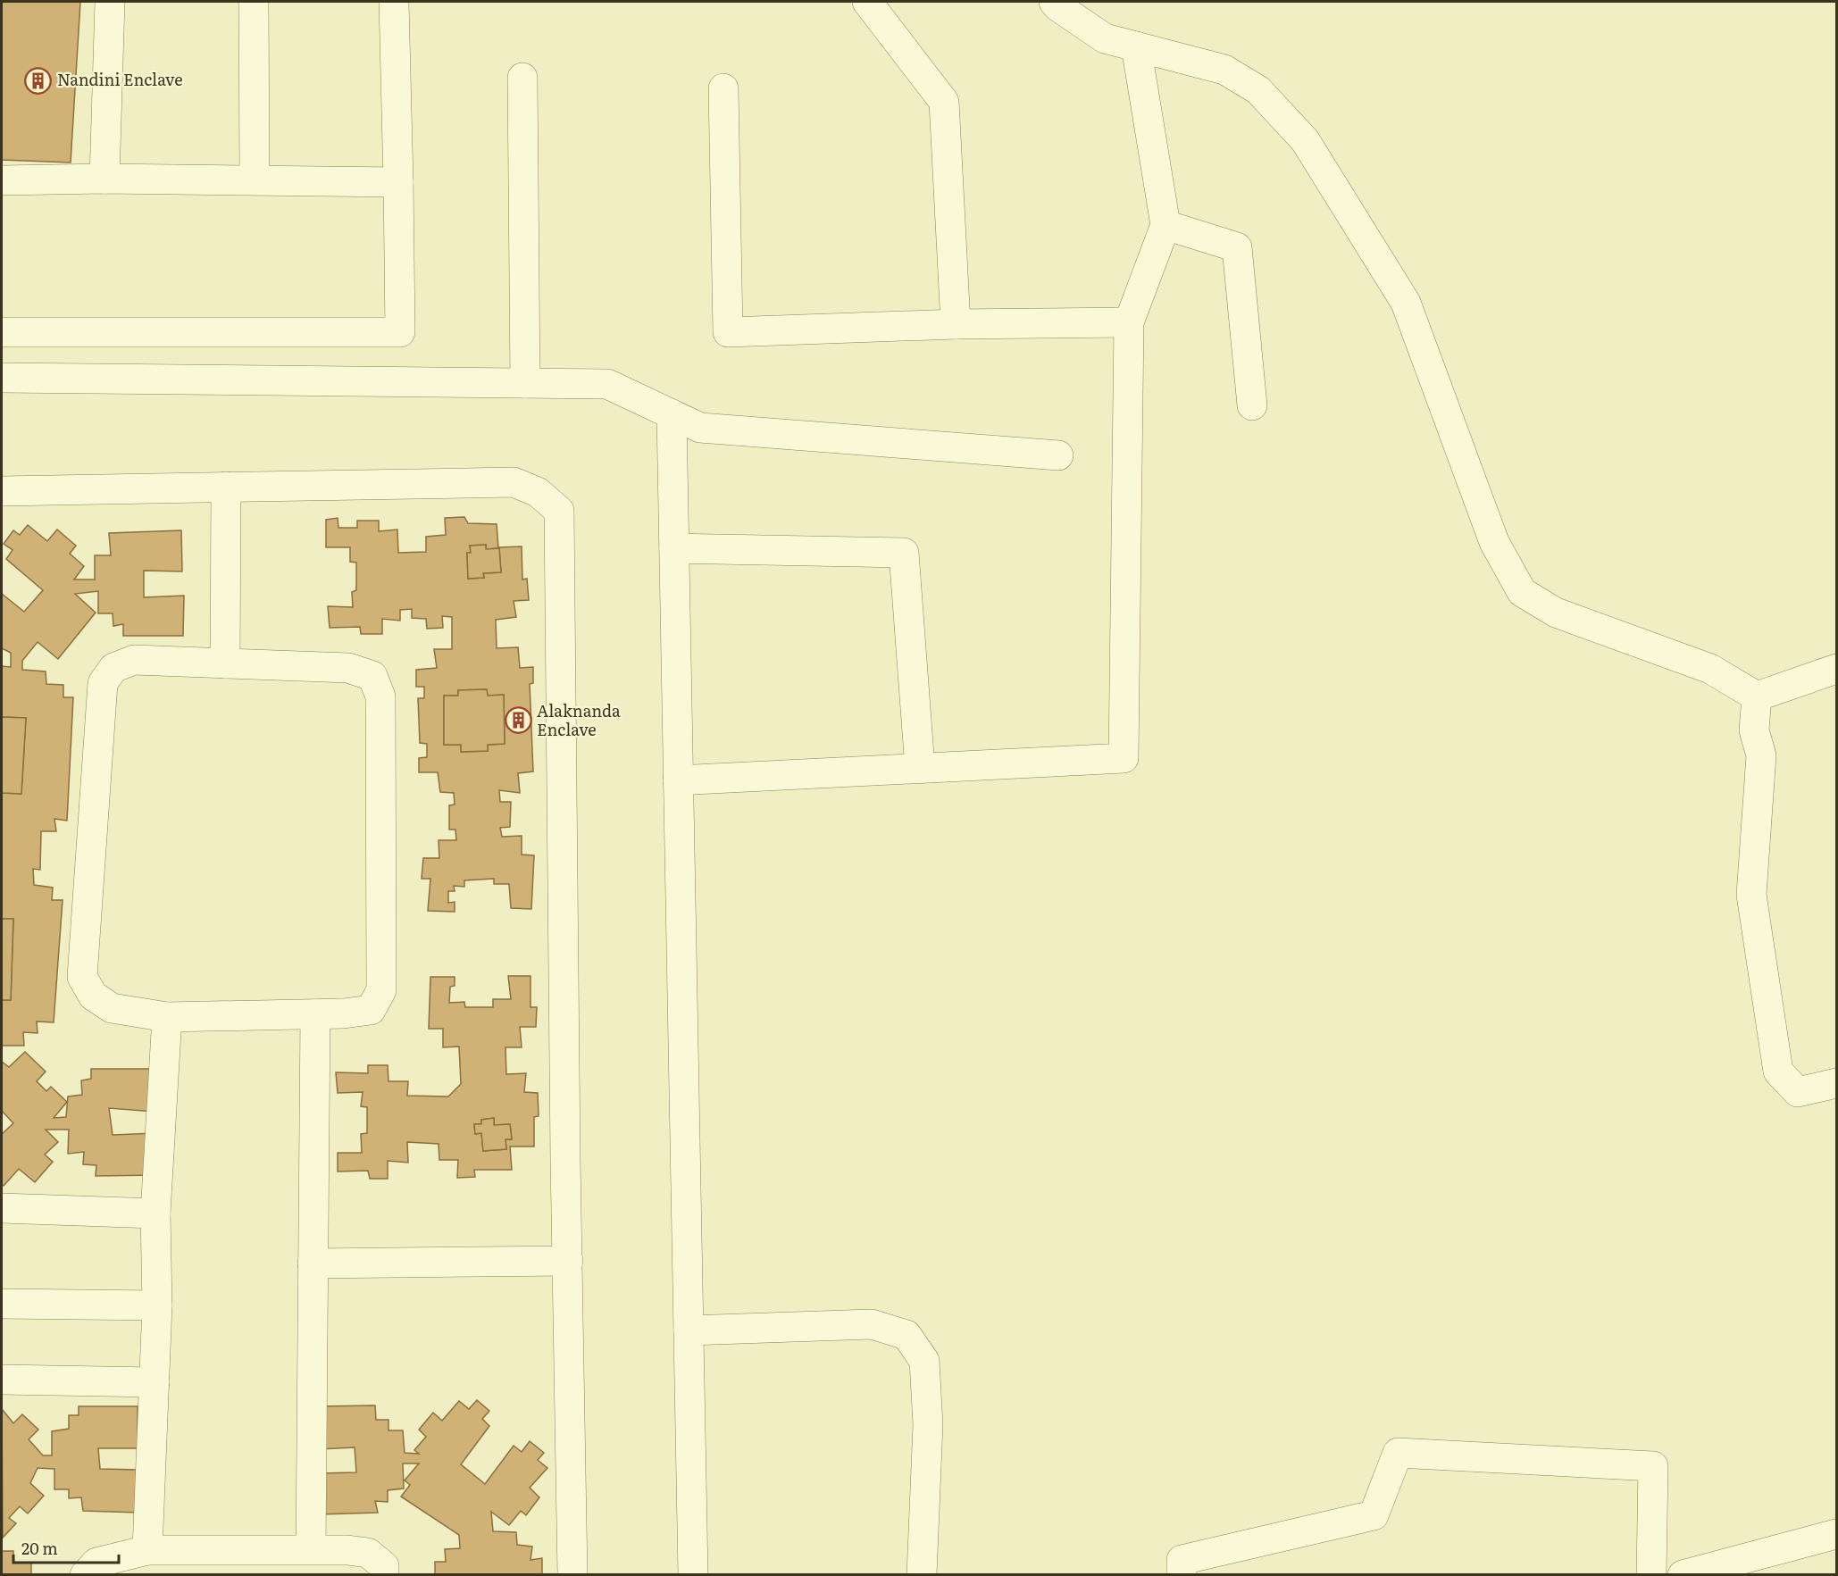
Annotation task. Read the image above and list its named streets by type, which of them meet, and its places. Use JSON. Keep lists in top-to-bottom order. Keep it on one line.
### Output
{"places":{"building":["Nandini Enclave","Alaknanda Enclave"]},"scale_bar":"20 m"}
